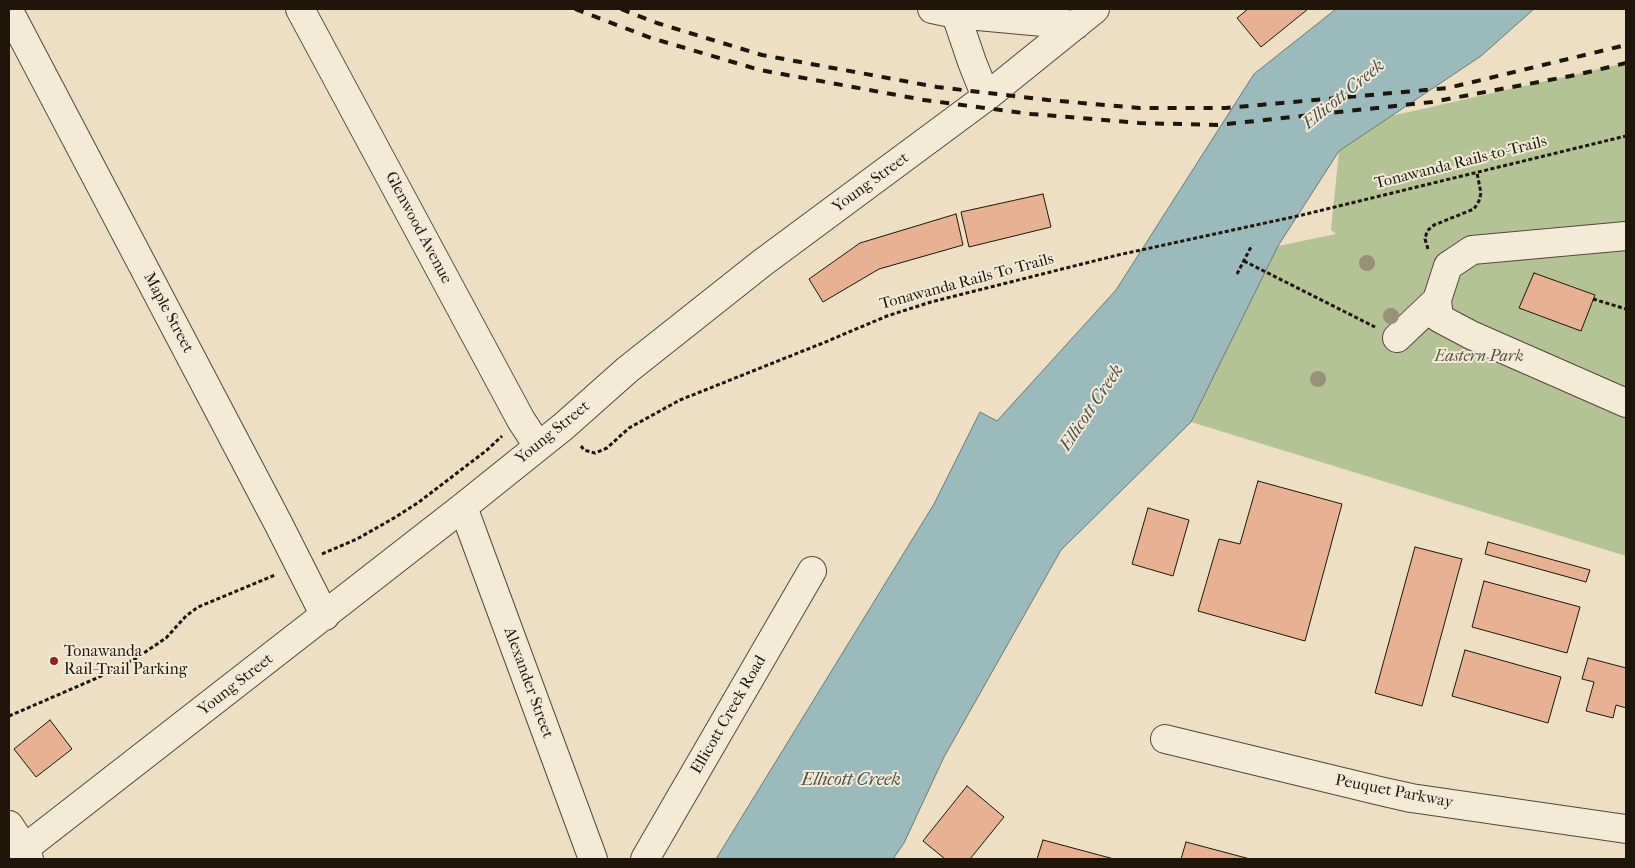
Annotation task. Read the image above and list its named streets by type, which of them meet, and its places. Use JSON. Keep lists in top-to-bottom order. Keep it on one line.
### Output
{"streets":{"street":["Young Street","Glenwood Avenue","Maple Street","Alexander Street","Ellicott Creek Road","Peuquet Parkway"],"path":["Tonawanda Rails-to-Trails","Tonawanda Rails To Trails"]},"crossings":[["Tonawanda Rails-to-Trails","Tonawanda Rails To Trails"],["Young Street","Glenwood Avenue"],["Young Street","Maple Street"],["Young Street","Alexander Street"]],"water":["Ellicott Creek"],"parks":["Eastern Park"],"places":["Tonawanda Rail-Trail Parking"]}
